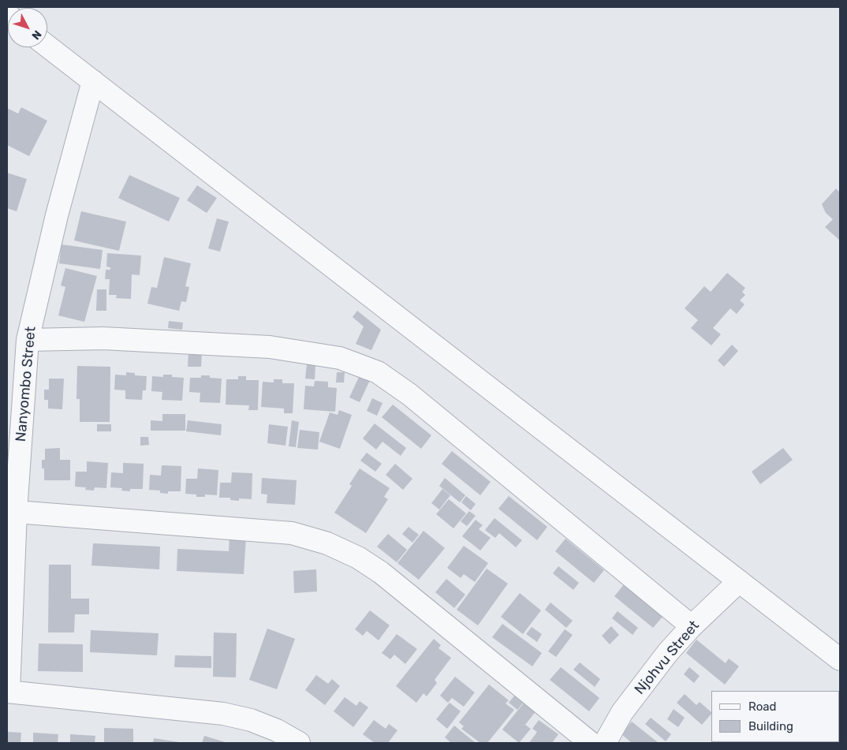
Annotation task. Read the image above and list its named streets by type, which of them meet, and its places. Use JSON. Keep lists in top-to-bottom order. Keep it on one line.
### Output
{"streets":{"street":["Nanyombo Street","Njohvu Street"]},"legend":["Road","Building"],"north":"bottom right"}
